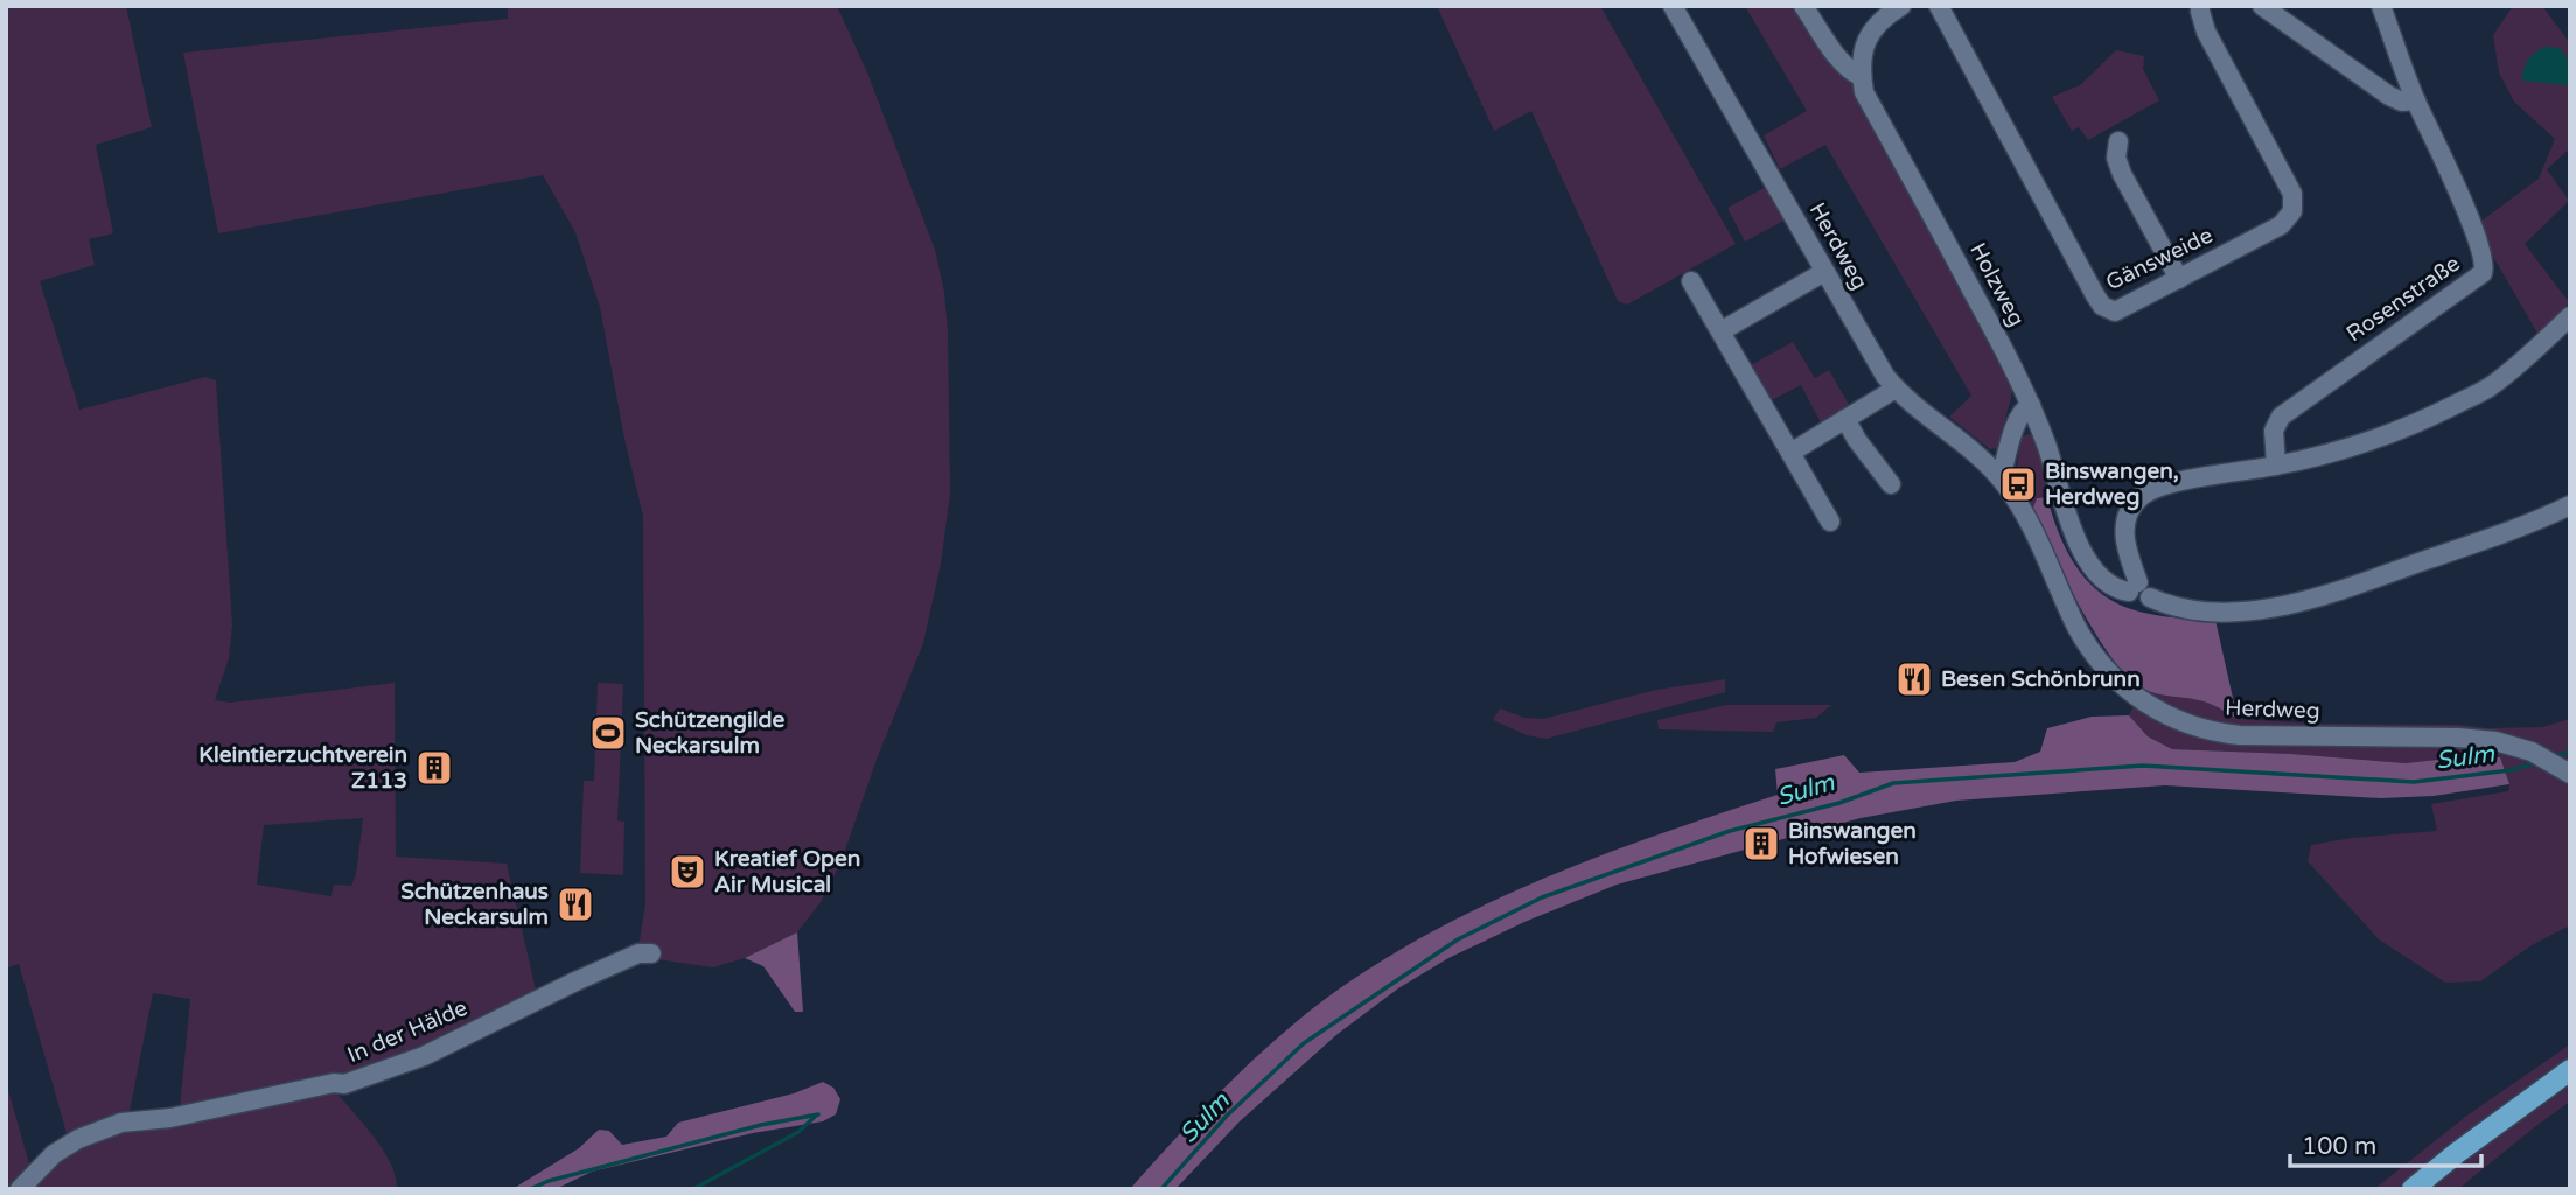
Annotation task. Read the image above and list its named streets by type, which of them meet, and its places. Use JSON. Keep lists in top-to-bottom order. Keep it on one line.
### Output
{"streets":{"street":["Herdweg","Gänsweide","Holzweg","Rosenstraße","In der Hälde"]},"water":["Sulm"],"places":{"bus stop":["Binswangen, Herdweg"],"restaurant":["Besen Schönbrunn","Schützenhaus Neckarsulm"],"sports":["Schützengilde Neckarsulm"],"building":["Kleintierzuchtverein Z113","Binswangen Hofwiesen"],"theatre":["Kreatief Open Air Musical"]},"scale_bar":"100 m"}
